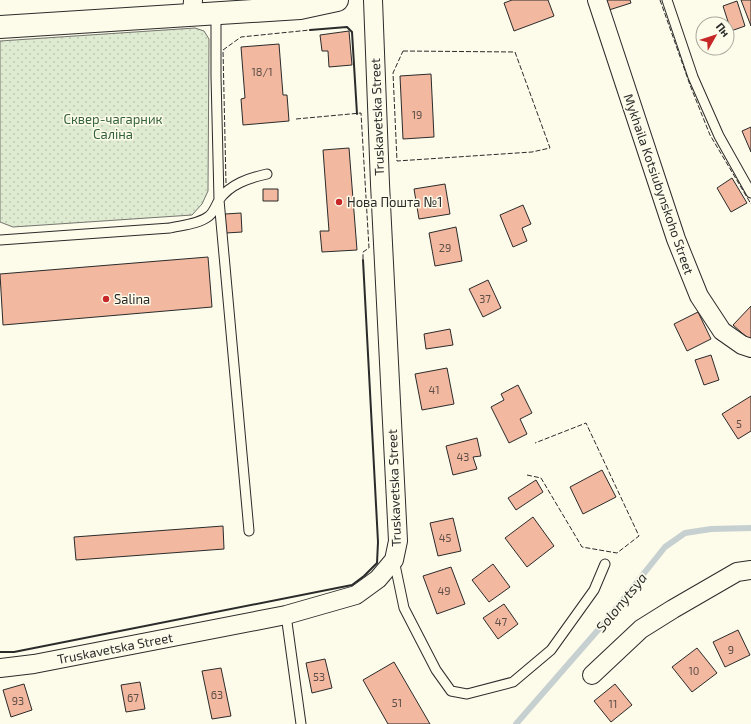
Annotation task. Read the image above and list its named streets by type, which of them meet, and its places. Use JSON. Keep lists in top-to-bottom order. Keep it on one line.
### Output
{"streets":{"street":["Truskavetska Street","Mykhaila Kotsiubynskoho Street"]},"water":["Solonytsya"],"parks":["Сквер-чагарник Саліна"],"places":["Нова Пошта №1","Salina"],"house_numbers":["18/1","19","29","37","41","5","43","45","49","47","9","10","53","63","67","93","51","11"],"north":"top right"}
